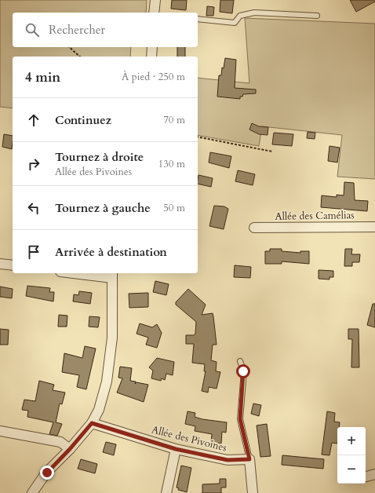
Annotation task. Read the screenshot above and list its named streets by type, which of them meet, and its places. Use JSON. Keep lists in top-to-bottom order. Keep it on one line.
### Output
{"streets":{"street":["Allée des Camélias","Allée des Pivoines"]},"page":{"search":"Rechercher","heading":["4 min","À pied · 250 m"],"list":[["Continuez","70 m"],["Tournez à droite","Allée des Pivoines","130 m"],["Tournez à gauche","50 m"],"Arrivée à destination"],"map_buttons":["+","−"]}}
